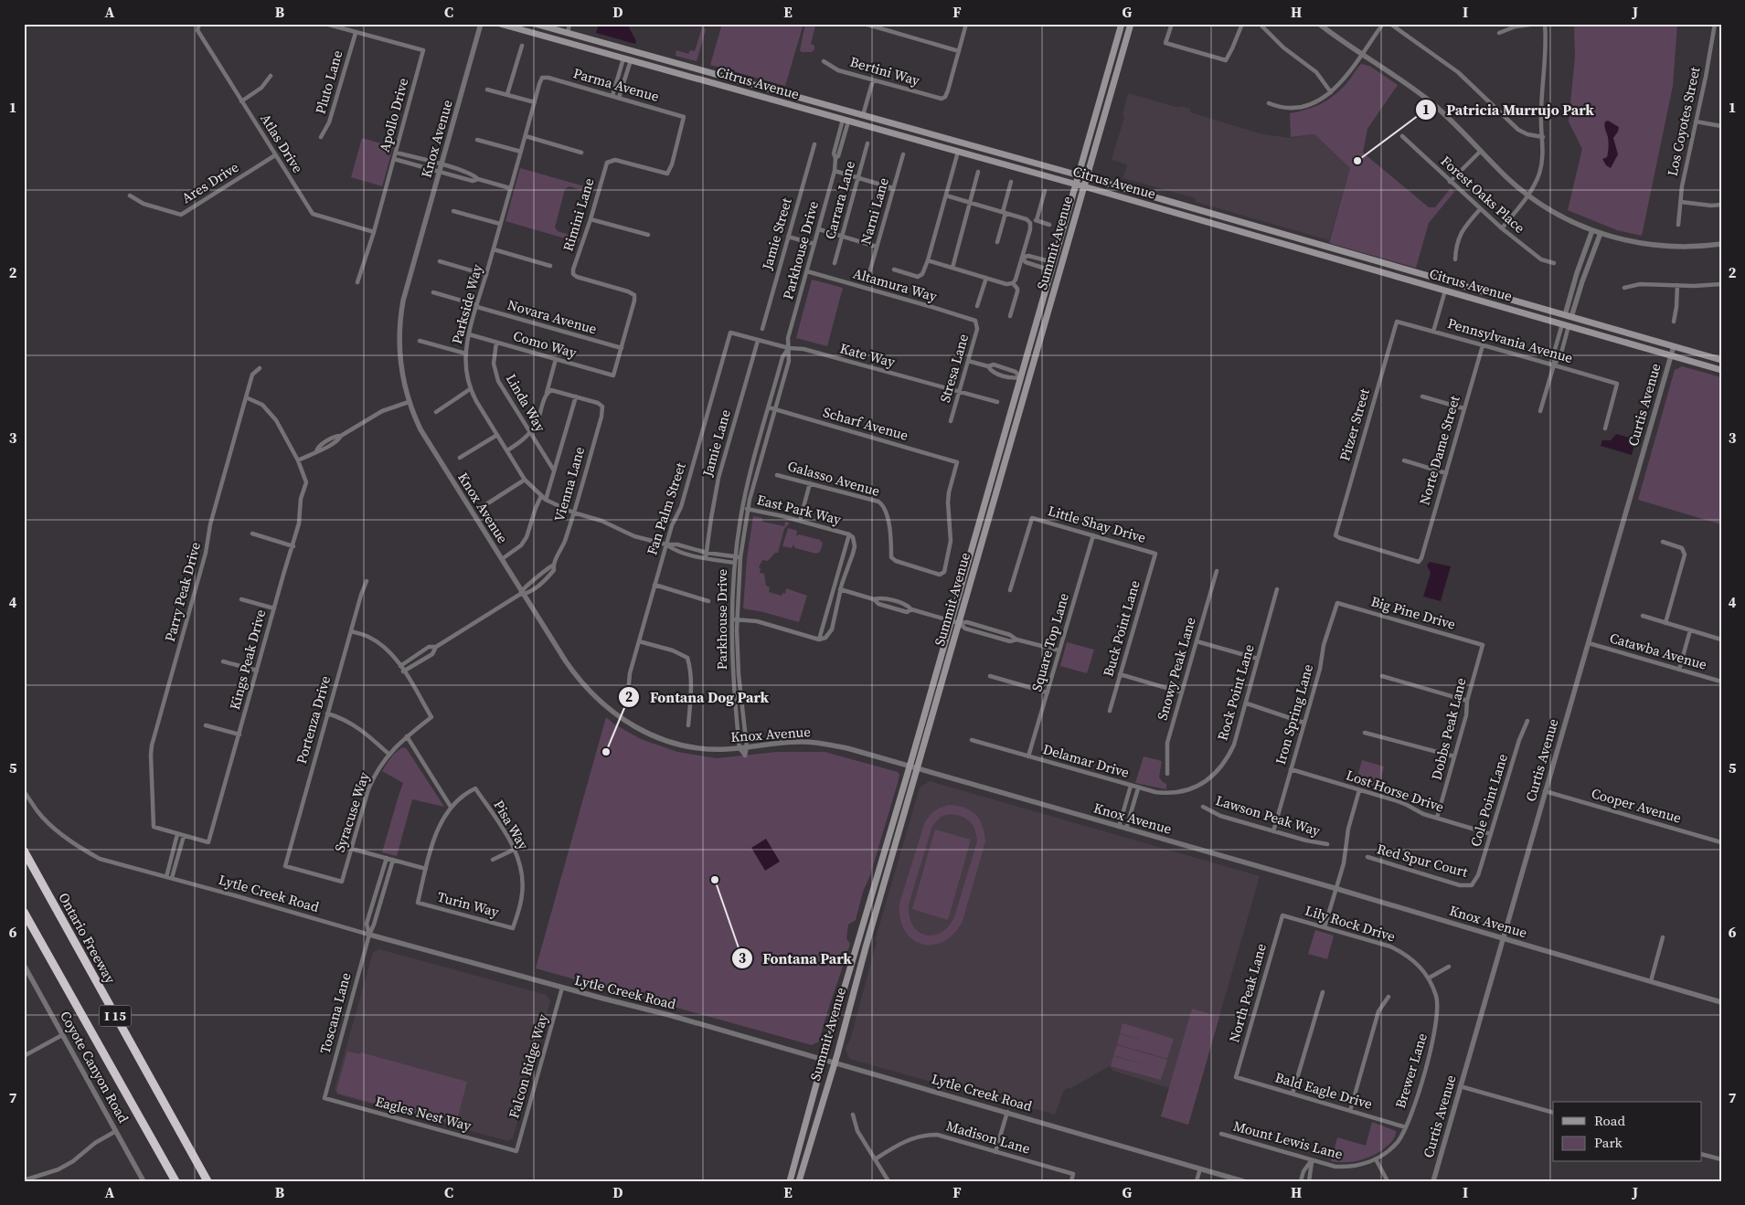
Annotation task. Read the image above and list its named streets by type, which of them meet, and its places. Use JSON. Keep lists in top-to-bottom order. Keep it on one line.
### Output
{"streets":{"highway":["Ontario Freeway","I 15"],"main road":["Citrus Avenue","Summit Avenue"],"street":["Bertini Way","Pluto Lane","Parma Avenue","Apollo Drive","Los Coyotes Street","Knox Avenue","Atlas Drive","Ares Drive","Forest Oaks Place","Carrara Lane","Narni Lane","Rimini Lane","Jamie Street","Parkhouse Drive","Altamura Way","Parkside Way","Novara Avenue","Pennsylvania Avenue","Como Way","Kate Way","Stresa Lane","Linda Way","Curtis Avenue","Scharf Avenue","Pitzer Street","Jamie Lane","Norte Dame Street","Galasso Avenue","Vienna Lane","Fan Palm Street","East Park Way","Little Shay Drive","Parry Peak Drive","Big Pine Drive","Buck Point Lane","Square Top Lane","Catawba Avenue","Kings Peak Drive","Snowy Peak Lane","Rock Point Lane","Iron Spring Lane","Portenza Drive","Dobbs Peak Lane","Delamar Drive","Lost Horse Drive","Cole Point Lane","Cooper Avenue","Syracuse Way","Lawson Peak Way","Pisa Way","Red Spur Court","Lytle Creek Road","Turin Way","Lily Rock Drive","North Peak Lane","Toscana Lane","Falcon Ridge Way","Coyote Canyon Road","Brewer Lane","Bald Eagle Drive","Eagles Nest Way","Madison Lane","Mount Lewis Lane"]},"crossings":[["Pluto Lane","Apollo Drive"],["Citrus Avenue","Summit Avenue"],["Citrus Avenue","Parkhouse Drive"],["Citrus Avenue","Curtis Avenue"],["Parma Avenue","Rimini Lane"],["Parma Avenue","Parkside Way"],["Apollo Drive","Atlas Drive"],["Knox Avenue","Summit Avenue"],["Knox Avenue","Parkhouse Drive"],["Knox Avenue","Curtis Avenue"],["Knox Avenue","Vienna Lane"],["Atlas Drive","Ares Drive"],["Rimini Lane","Novara Avenue"],["Rimini Lane","Como Way"],["Summit Avenue","Lytle Creek Road"],["Parkhouse Drive","Altamura Way"],["Parkhouse Drive","Parkside Way"],["Parkhouse Drive","Kate Way"],["Parkhouse Drive","Scharf Avenue"],["Parkhouse Drive","East Park Way"],["Altamura Way","Stresa Lane"],["Parkside Way","Novara Avenue"],["Parkside Way","Como Way"],["Parkside Way","Jamie Lane"],["Parkside Way","Vienna Lane"],["Parkside Way","Fan Palm Street"],["Novara Avenue","Como Way"],["Pennsylvania Avenue","Pitzer Street"],["Pennsylvania Avenue","Norte Dame Street"],["Como Way","Linda Way"],["Kate Way","Stresa Lane"],["Kate Way","Jamie Lane"],["Kate Way","Fan Palm Street"],["Curtis Avenue","Catawba Avenue"],["Curtis Avenue","Cooper Avenue"],["Scharf Avenue","Galasso Avenue"],["Pitzer Street","Norte Dame Street"],["Vienna Lane","Syracuse Way"],["Little Shay Drive","Buck Point Lane"],["Little Shay Drive","Square Top Lane"],["Big Pine Drive","Iron Spring Lane"],["Big Pine Drive","Dobbs Peak Lane"],["Square Top Lane","Delamar Drive"],["Rock Point Lane","Delamar Drive"],["Iron Spring Lane","Lost Horse Drive"],["Iron Spring Lane","Lawson Peak Way"],["Portenza Drive","Syracuse Way"],["Dobbs Peak Lane","Lost Horse Drive"],["Lost Horse Drive","Cole Point Lane"],["Cole Point Lane","Red Spur Court"],["Pisa Way","Turin Way"],["Lytle Creek Road","Toscana Lane"],["Lytle Creek Road","Falcon Ridge Way"],["Lily Rock Drive","North Peak Lane"],["Lily Rock Drive","Brewer Lane"],["North Peak Lane","Bald Eagle Drive"],["Toscana Lane","Eagles Nest Way"],["Falcon Ridge Way","Eagles Nest Way"],["Brewer Lane","Bald Eagle Drive"],["Brewer Lane","Mount Lewis Lane"]],"places":["Patricia Murrujo Park","Fontana Dog Park","Fontana Park"],"legend":["Road","Park"],"grid":{"columns":["A","B","C","D","E","F","G","H","I","J"],"rows":["1","2","3","4","5","6","7"]}}
